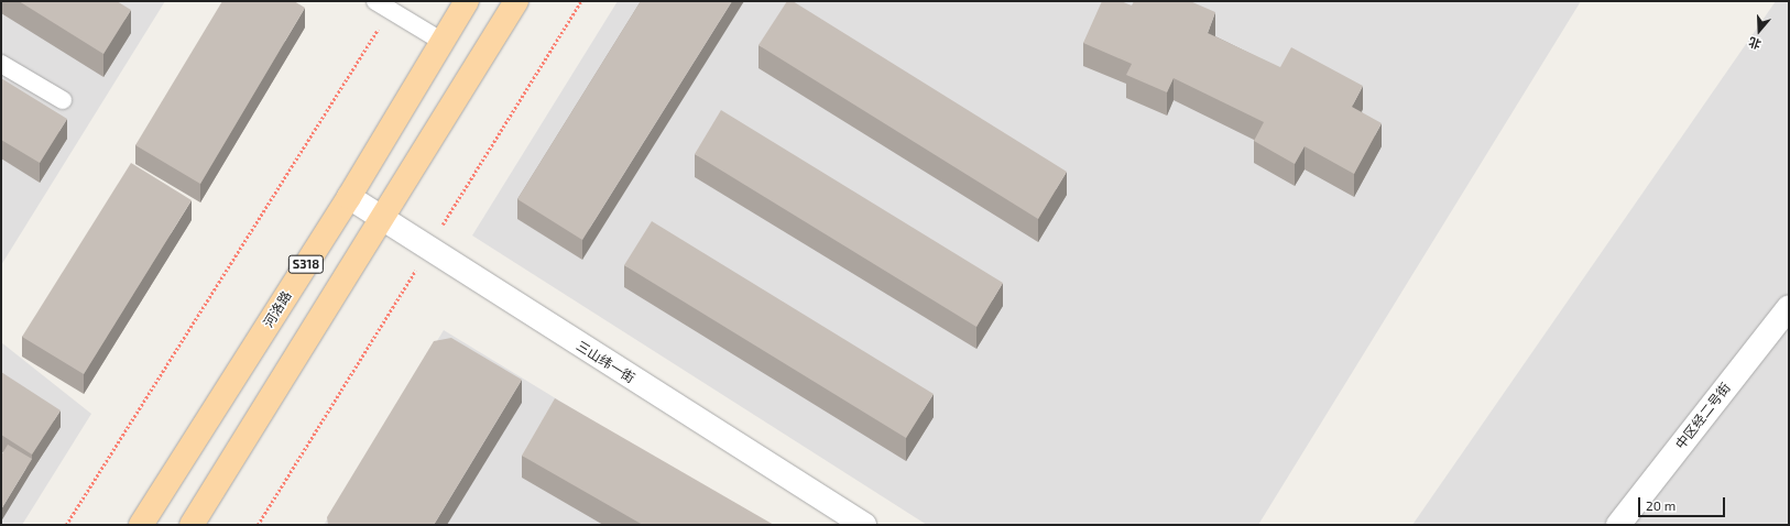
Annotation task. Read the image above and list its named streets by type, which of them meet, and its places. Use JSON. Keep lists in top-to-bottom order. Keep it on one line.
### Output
{"streets":{"main road":["S318","河洛路"],"street":["三山纬一街","中区经二号街"]},"crossings":[["河洛路","三山纬一街"]],"scale_bar":"20 m","north":"bottom"}
